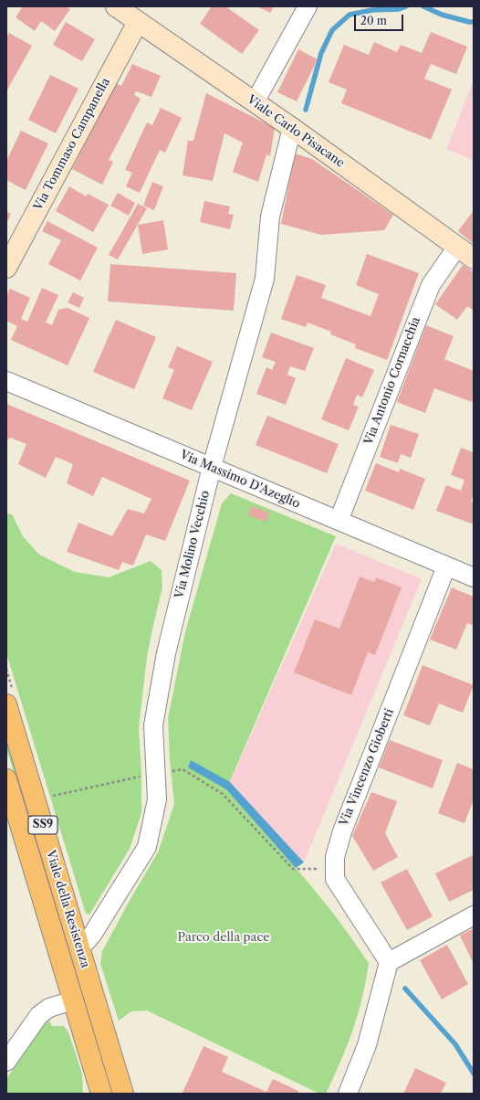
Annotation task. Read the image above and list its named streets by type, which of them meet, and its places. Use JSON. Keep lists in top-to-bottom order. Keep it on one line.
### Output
{"streets":{"main road":["SS9","Viale della Resistenza"],"street":["Viale Carlo Pisacane","Via Tommaso Campanella","Via Antonio Cornacchia","Via Massimo D'Azeglio","Via Molino Vecchio","Via Vincenzo Gioberti"]},"crossings":[["Viale Carlo Pisacane","Via Tommaso Campanella"],["Viale Carlo Pisacane","Via Antonio Cornacchia"],["Viale Carlo Pisacane","Via Molino Vecchio"],["Via Antonio Cornacchia","Via Massimo D'Azeglio"],["Via Massimo D'Azeglio","Via Molino Vecchio"],["Via Massimo D'Azeglio","Via Vincenzo Gioberti"],["Via Molino Vecchio","Viale della Resistenza"]],"parks":["Parco della pace"],"scale_bar":"20 m"}
